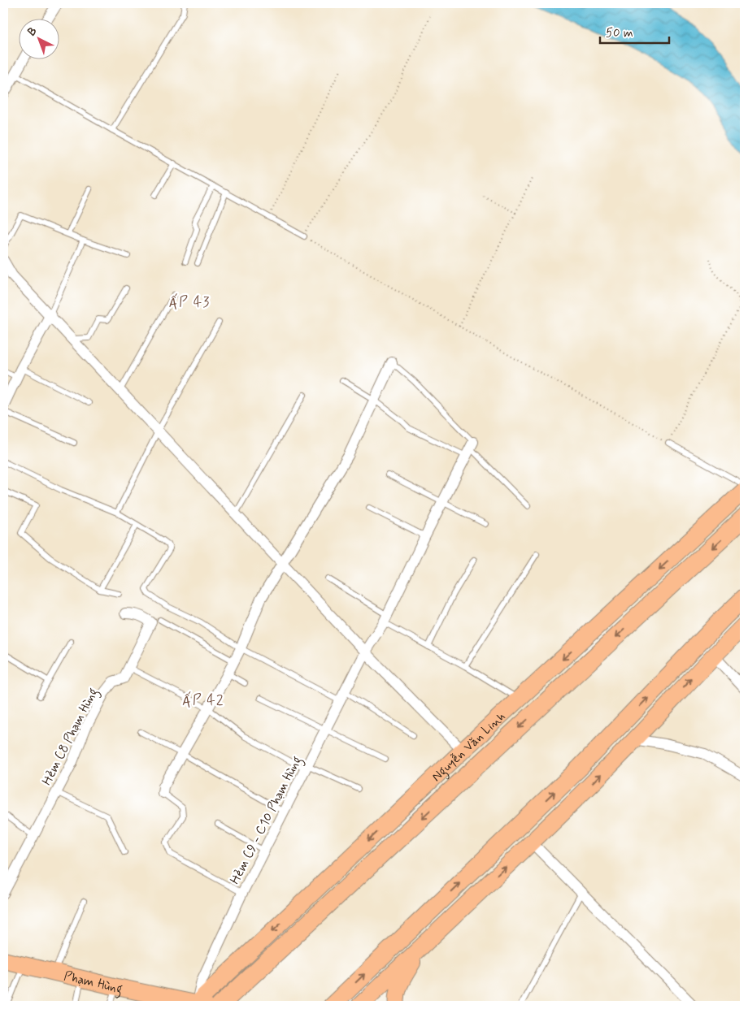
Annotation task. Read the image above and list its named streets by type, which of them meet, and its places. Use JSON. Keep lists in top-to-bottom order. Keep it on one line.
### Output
{"streets":{"highway":["Nguyễn Văn Linh"],"main road":["Phạm Hùng"],"street":["Hẻm C8 Phạm Hùng","Hẻm C9 - C10 Phạm Hùng"]},"crossings":[["Nguyễn Văn Linh","Hẻm C9 - C10 Phạm Hùng"],["Nguyễn Văn Linh","Phạm Hùng"],["Hẻm C9 - C10 Phạm Hùng","Phạm Hùng"]],"districts":["ẤP 43","ẤP 42"],"scale_bar":"50 m","north":"top left"}
